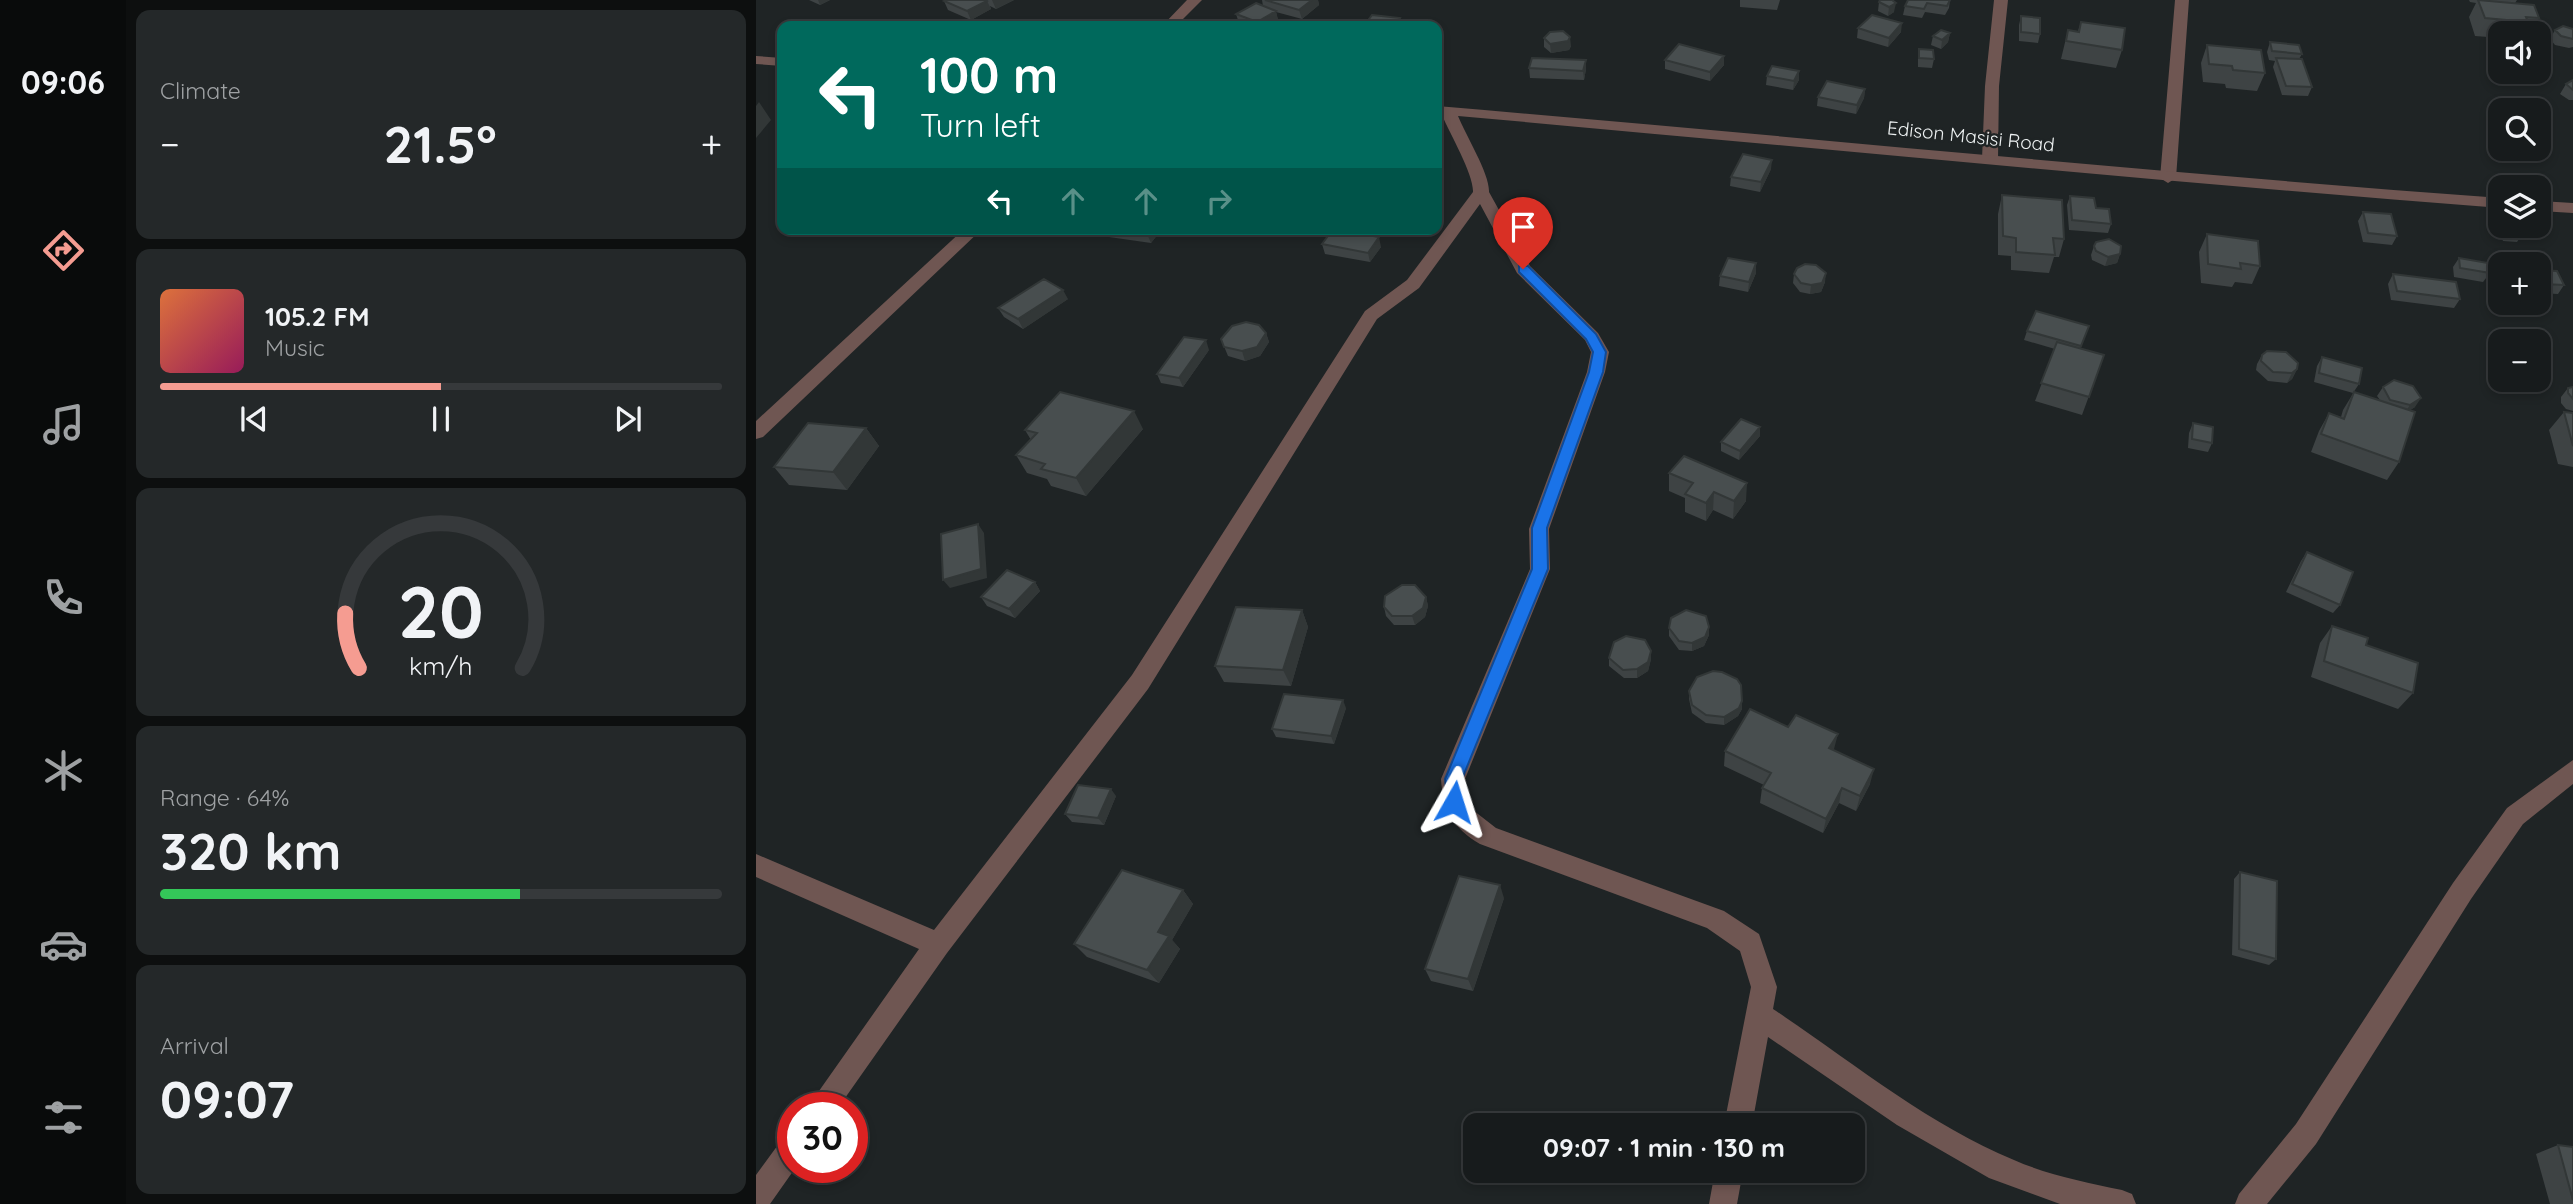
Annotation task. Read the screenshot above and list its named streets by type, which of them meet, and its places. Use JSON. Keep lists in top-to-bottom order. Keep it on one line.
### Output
{"streets":{"street":["Edison Masisi Road"]},"page":{"tabs":"09:06","tile":["Climate",["Range · 64%","320 km"],["Arrival","09:07"]],"map_buttons":["+","−"],"turn":["100 m","Turn left"],"heat":["−","21.5°","+"],"song":["105.2 FM","Music"],"limit":"30","trip":"09:07 · 1 min · 130 m","gauge":["20","km/h"]}}
